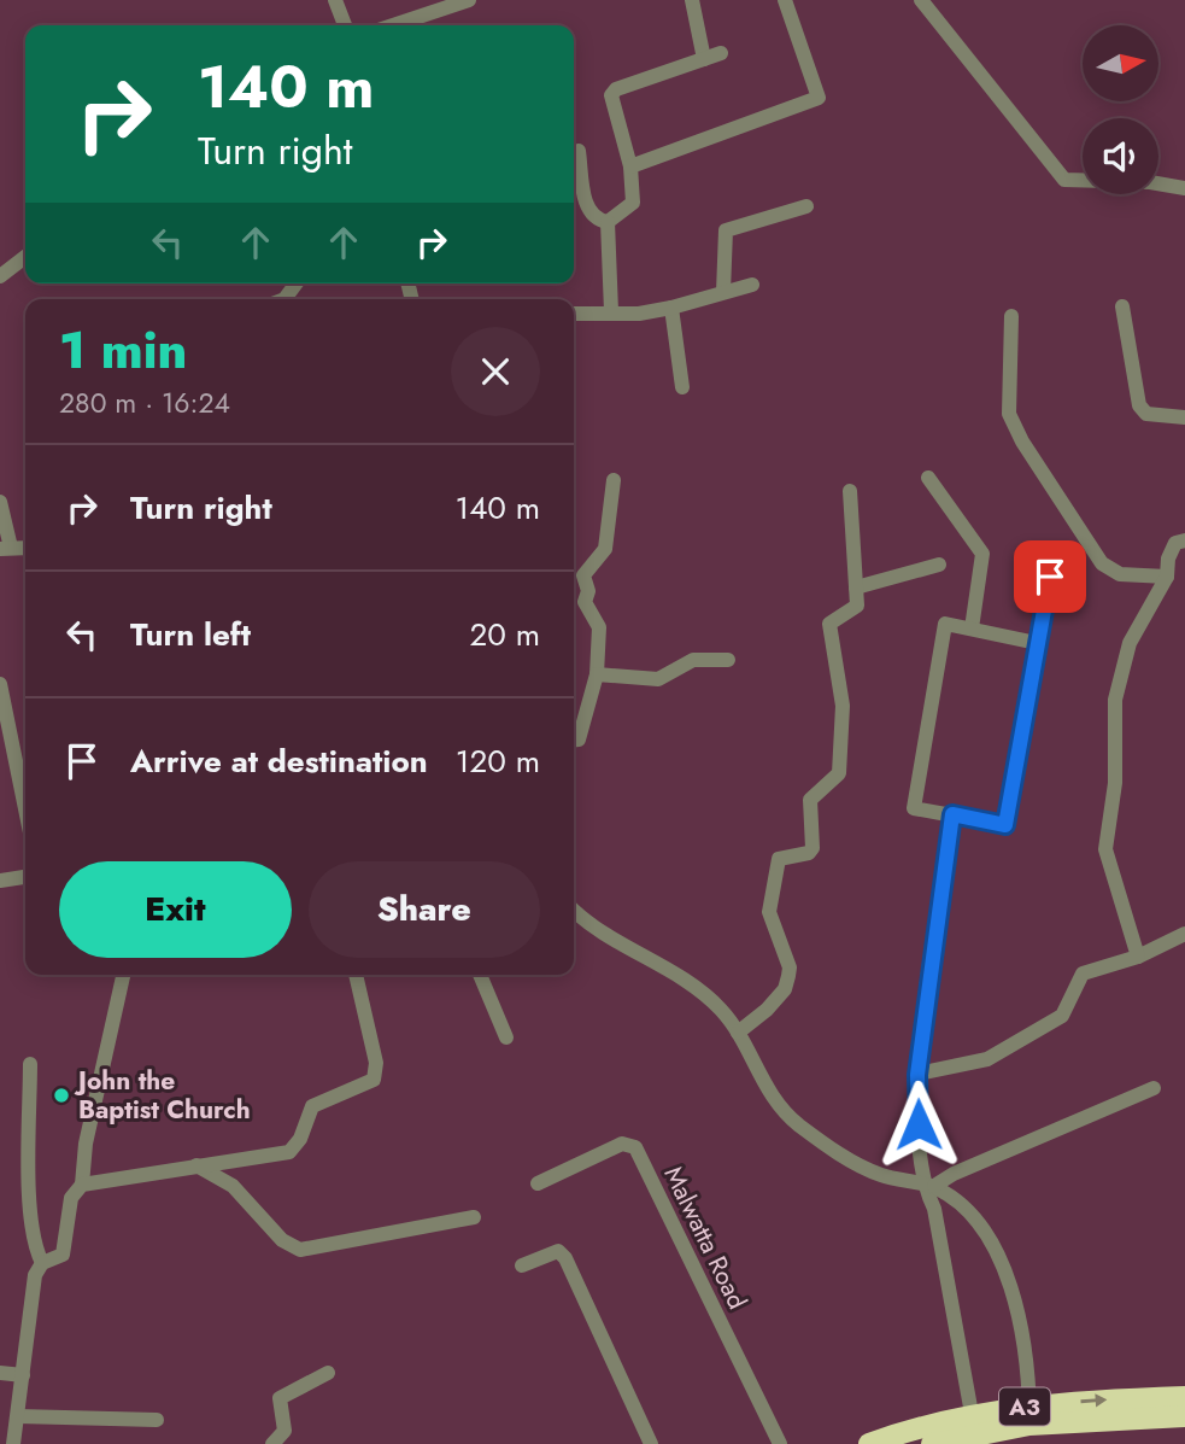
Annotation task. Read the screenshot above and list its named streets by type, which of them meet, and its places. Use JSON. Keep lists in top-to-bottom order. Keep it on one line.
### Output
{"streets":{"highway":["A3"],"street":["Malwatta Road"]},"places":["John the Baptist Church"],"north":"right","page":{"turn":["140 m","Turn right"],"heading":["1 min","280 m · 16:24"],"list":[{"name":"Turn right","value":"140 m"},{"name":"Turn left","value":"20 m"},{"name":"Arrive at destination","value":"120 m"}],"buttons":["Exit","Share"]}}
